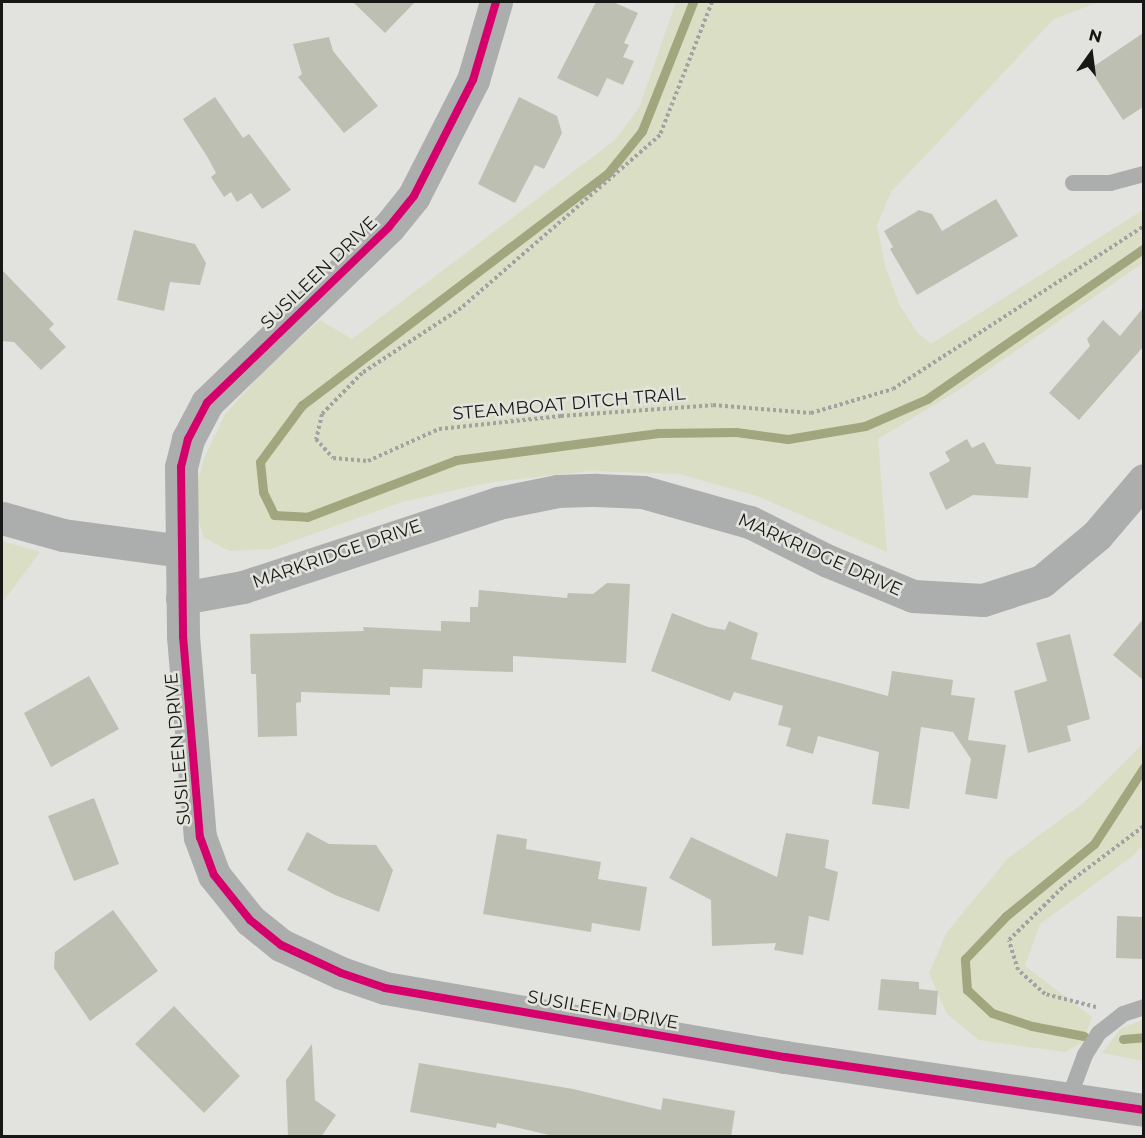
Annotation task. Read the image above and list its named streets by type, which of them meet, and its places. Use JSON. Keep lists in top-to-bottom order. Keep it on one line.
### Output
{"streets":{"street":["SUSILEEN DRIVE","MARKRIDGE DRIVE"],"path":["STEAMBOAT DITCH TRAIL"]},"crossings":[["SUSILEEN DRIVE","MARKRIDGE DRIVE"]],"north":"top"}
